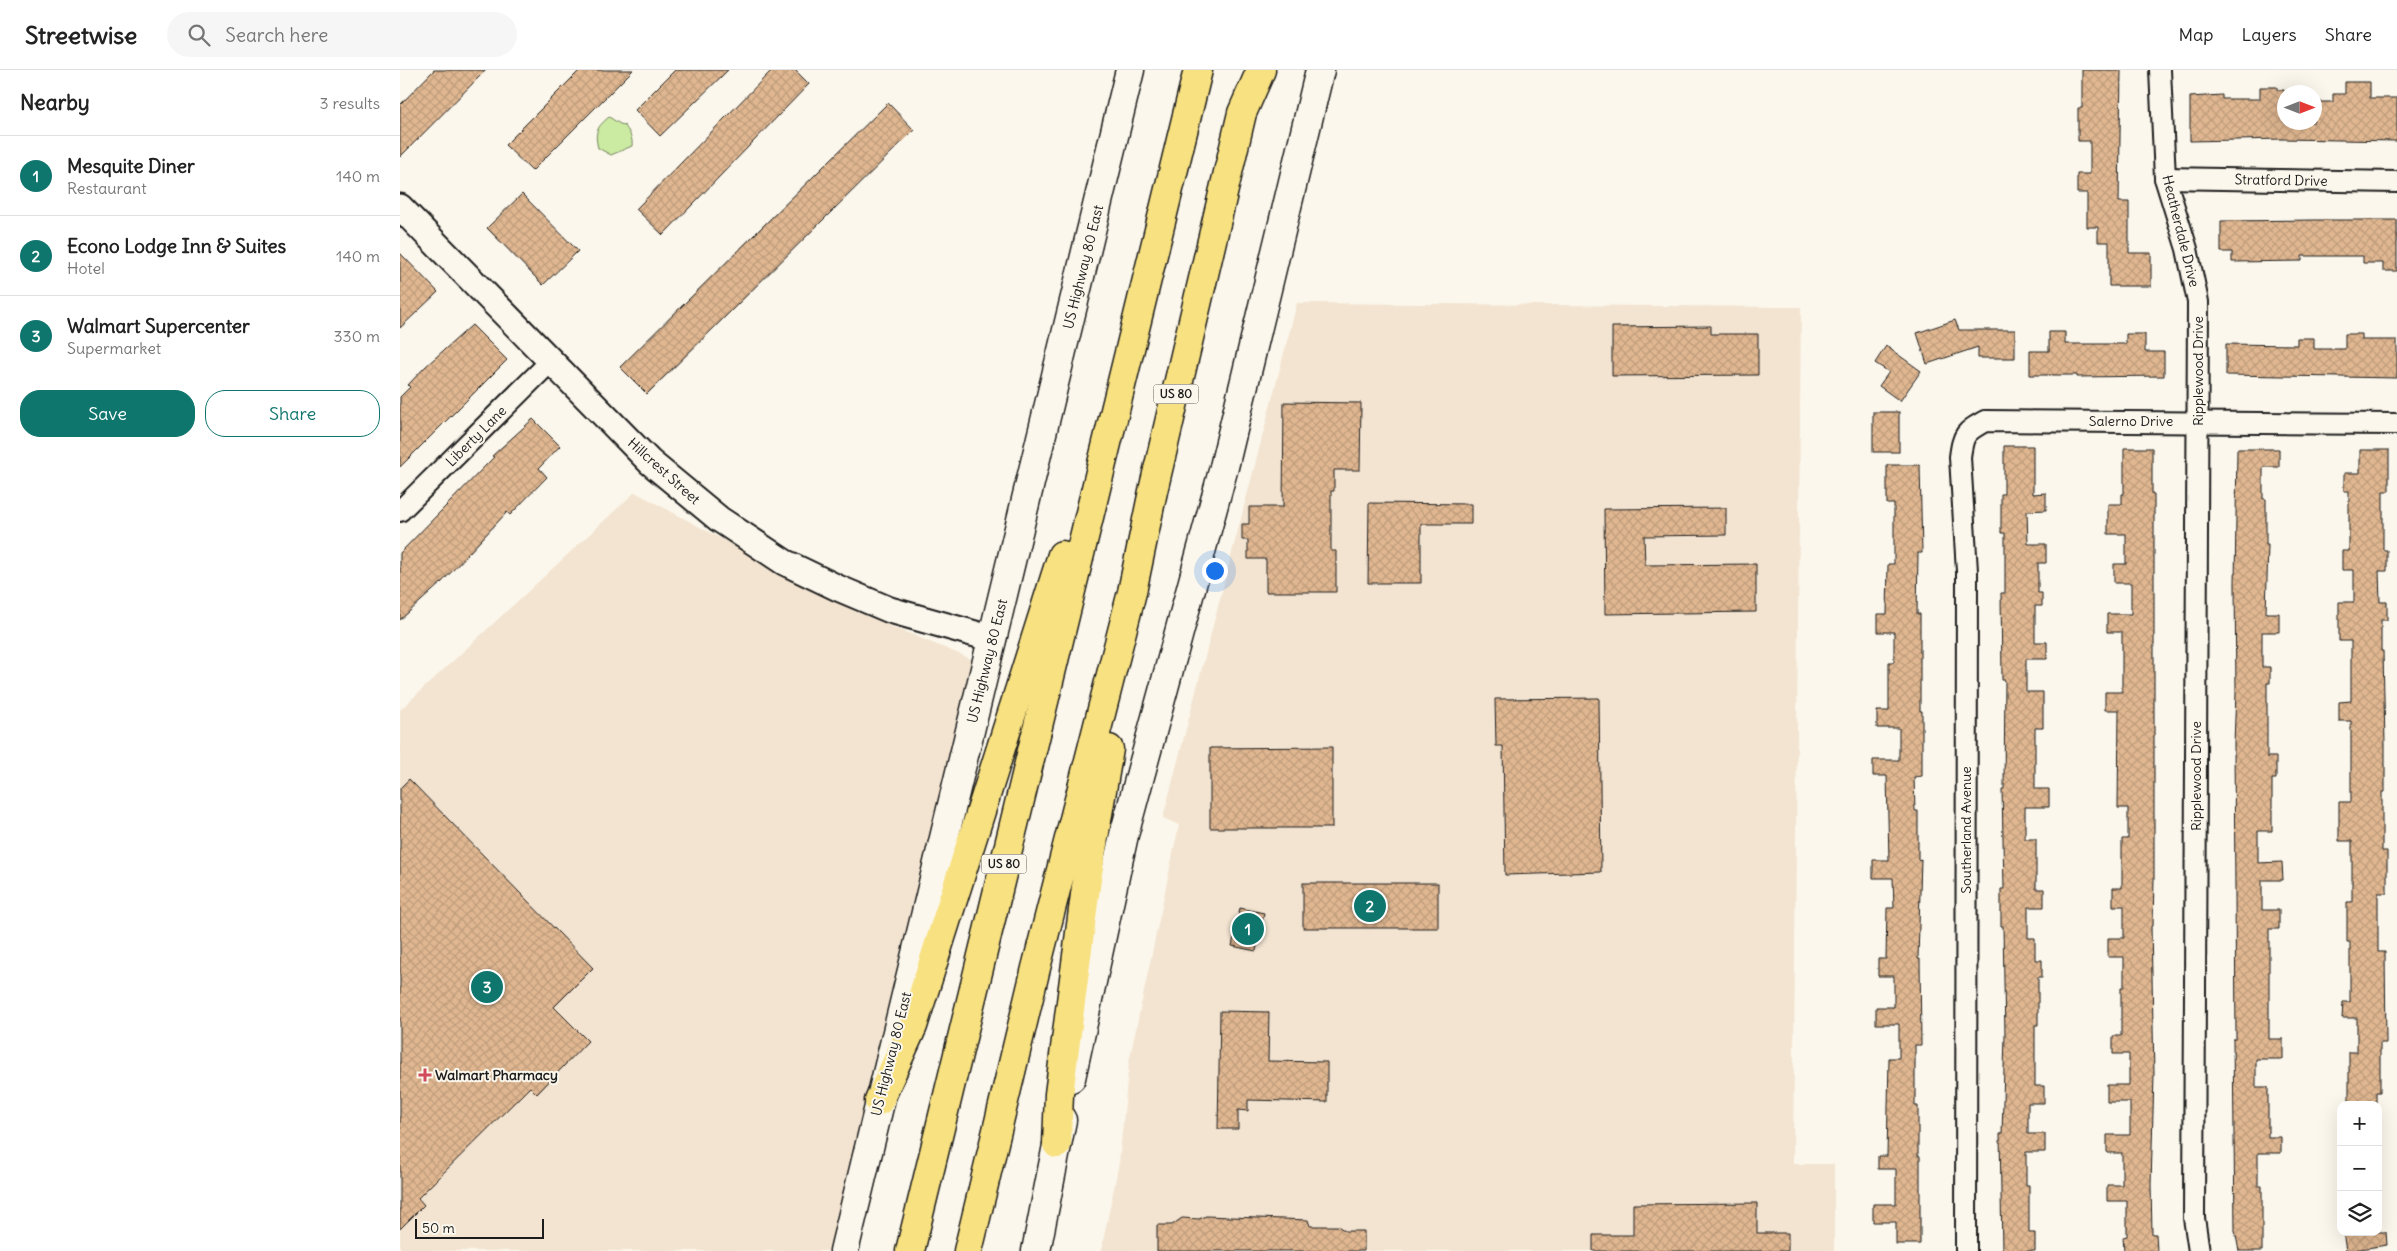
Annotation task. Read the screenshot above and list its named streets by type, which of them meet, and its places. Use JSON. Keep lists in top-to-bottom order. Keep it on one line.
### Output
{"streets":{"highway":["US 80"],"main road":["US Highway 80 East"],"street":["Stratford Drive","Heatherdale Drive","Ripplewood Drive","Salerno Drive","Liberty Lane","Hillcrest Street","Southerland Avenue"]},"crossings":[["Stratford Drive","Heatherdale Drive"],["Heatherdale Drive","Ripplewood Drive"],["US Highway 80 East","Hillcrest Street"],["Ripplewood Drive","Salerno Drive"],["Salerno Drive","Southerland Avenue"],["Liberty Lane","Hillcrest Street"]],"places":{"health":["Walmart Pharmacy"]},"scale_bar":"50 m","north":"right","page":{"header":"Streetwise","search":"Search here","nav":["Map","Layers","Share"],"heading":["Nearby","3 results"],"list":[{"mark":"1","name":"Mesquite Diner","note":"Restaurant","value":"140 m"},{"mark":"2","name":"Econo Lodge Inn & Suites","note":"Hotel","value":"140 m"},{"mark":"3","name":"Walmart Supercenter","note":"Supermarket","value":"330 m"}],"buttons":["Save","Share"],"pins":["2","1","3"],"map_buttons":["+","−"],"scale":"50 m"}}
